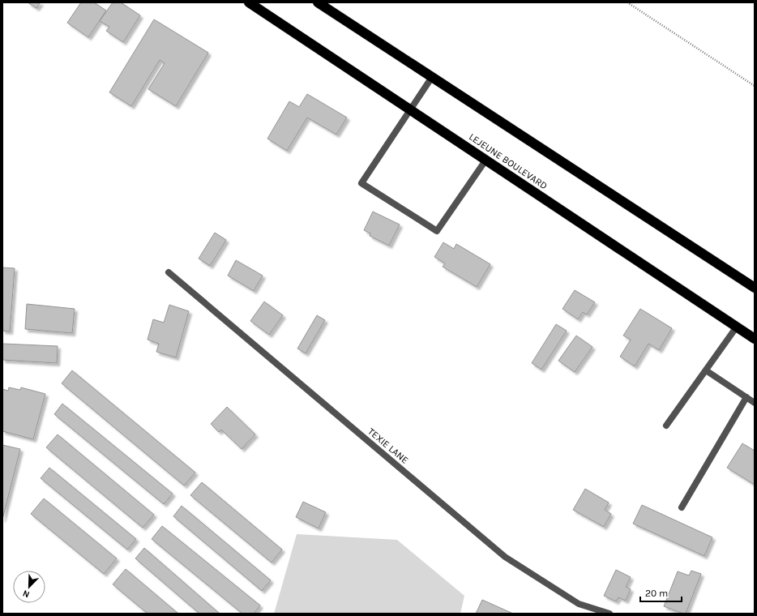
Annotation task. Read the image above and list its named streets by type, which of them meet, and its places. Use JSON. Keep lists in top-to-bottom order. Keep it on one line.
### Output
{"streets":{"highway":["LEJEUNE BOULEVARD"],"street":["TEXIE LANE"]},"scale_bar":"20 m","north":"bottom left"}
